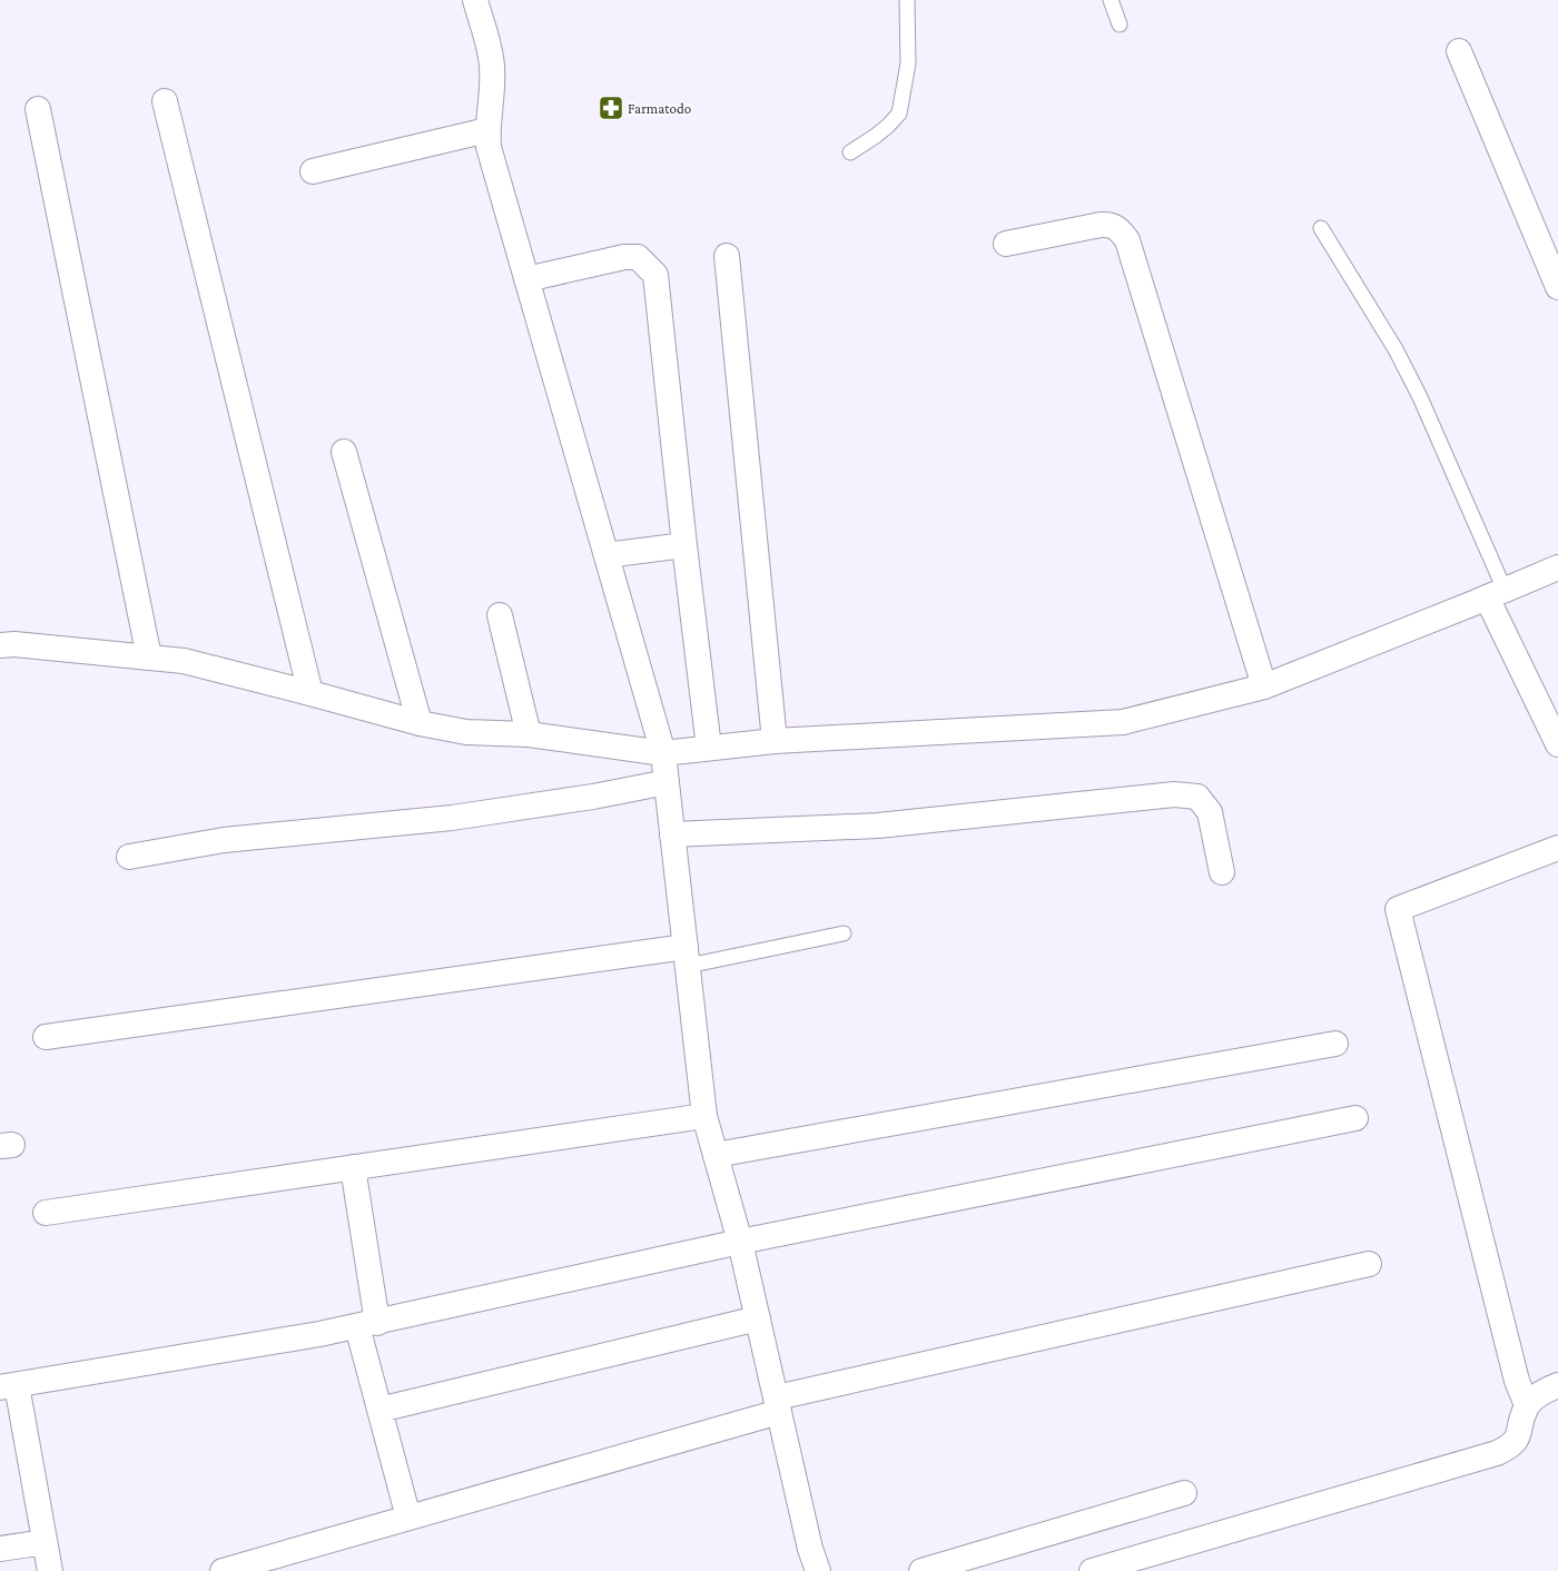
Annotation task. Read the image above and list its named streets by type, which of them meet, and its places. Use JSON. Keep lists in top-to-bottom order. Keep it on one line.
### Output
{"places":{"pharmacy":["Farmatodo"]}}
